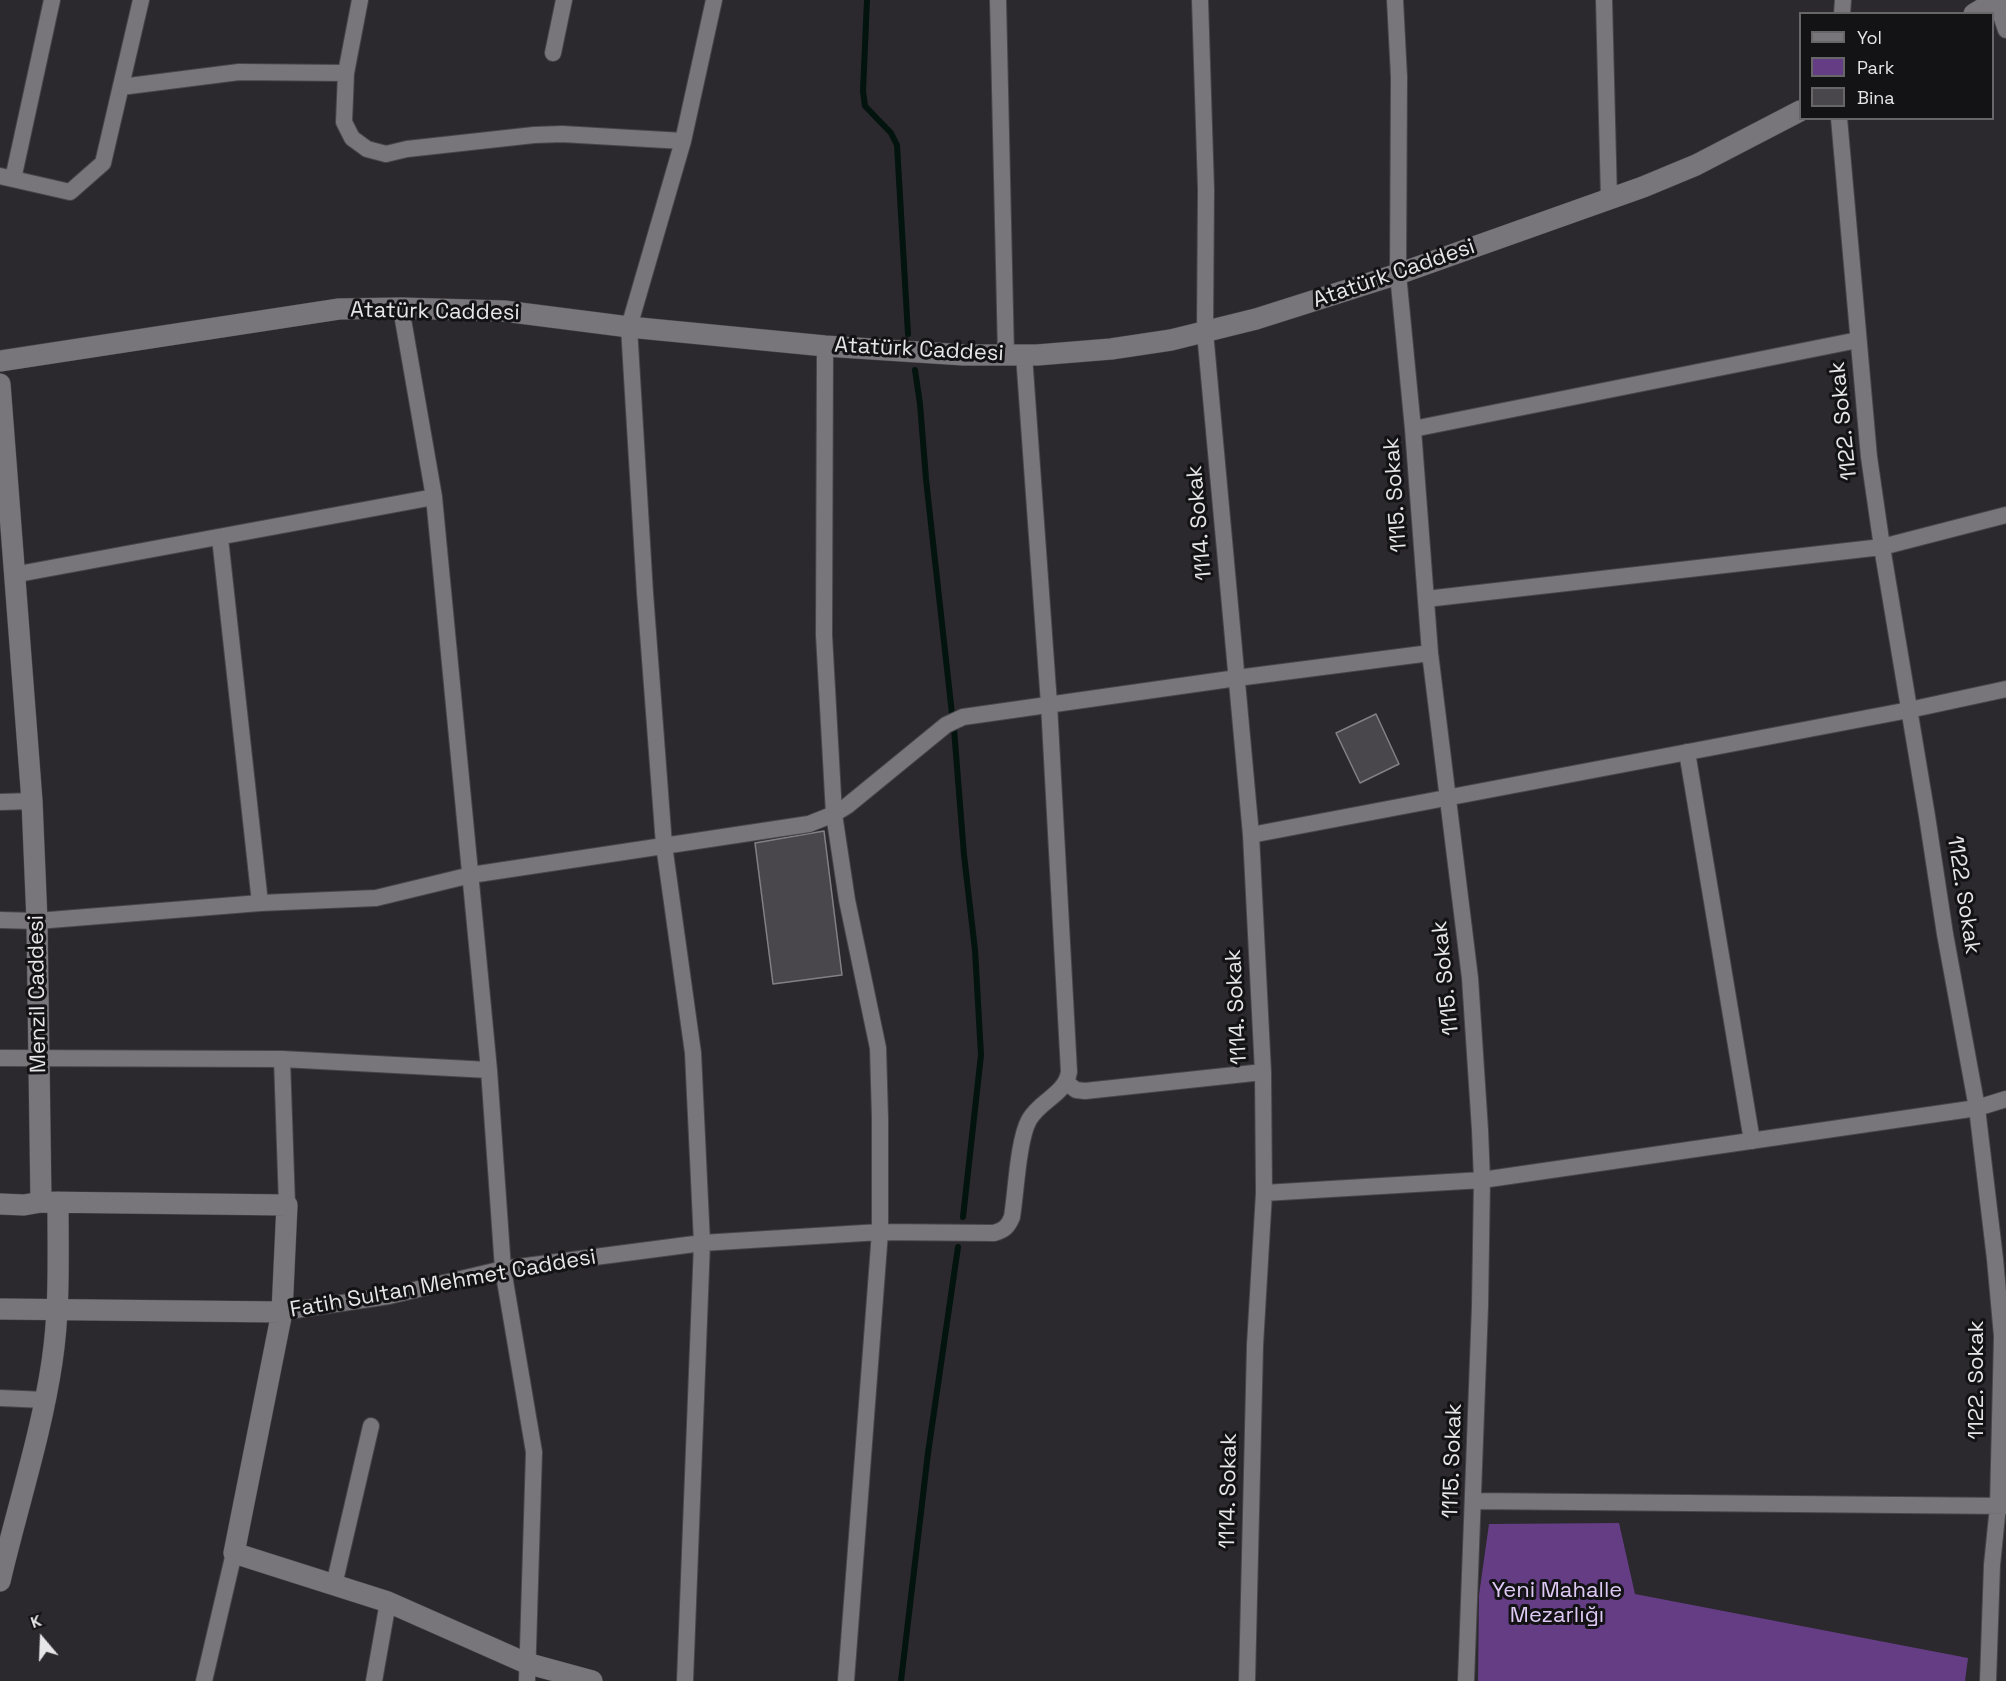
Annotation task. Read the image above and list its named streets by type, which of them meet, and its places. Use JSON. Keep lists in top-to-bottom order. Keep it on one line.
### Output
{"streets":{"street":["Atatürk Caddesi","1122. Sokak","1115. Sokak","1114. Sokak","Menzil Caddesi","Fatih Sultan Mehmet Caddesi"]},"crossings":[["Atatürk Caddesi","1115. Sokak"],["Atatürk Caddesi","1114. Sokak"],["Menzil Caddesi","Fatih Sultan Mehmet Caddesi"]],"parks":["Yeni Mahalle Mezarlığı"],"legend":["Yol","Park","Bina"],"north":"top"}
